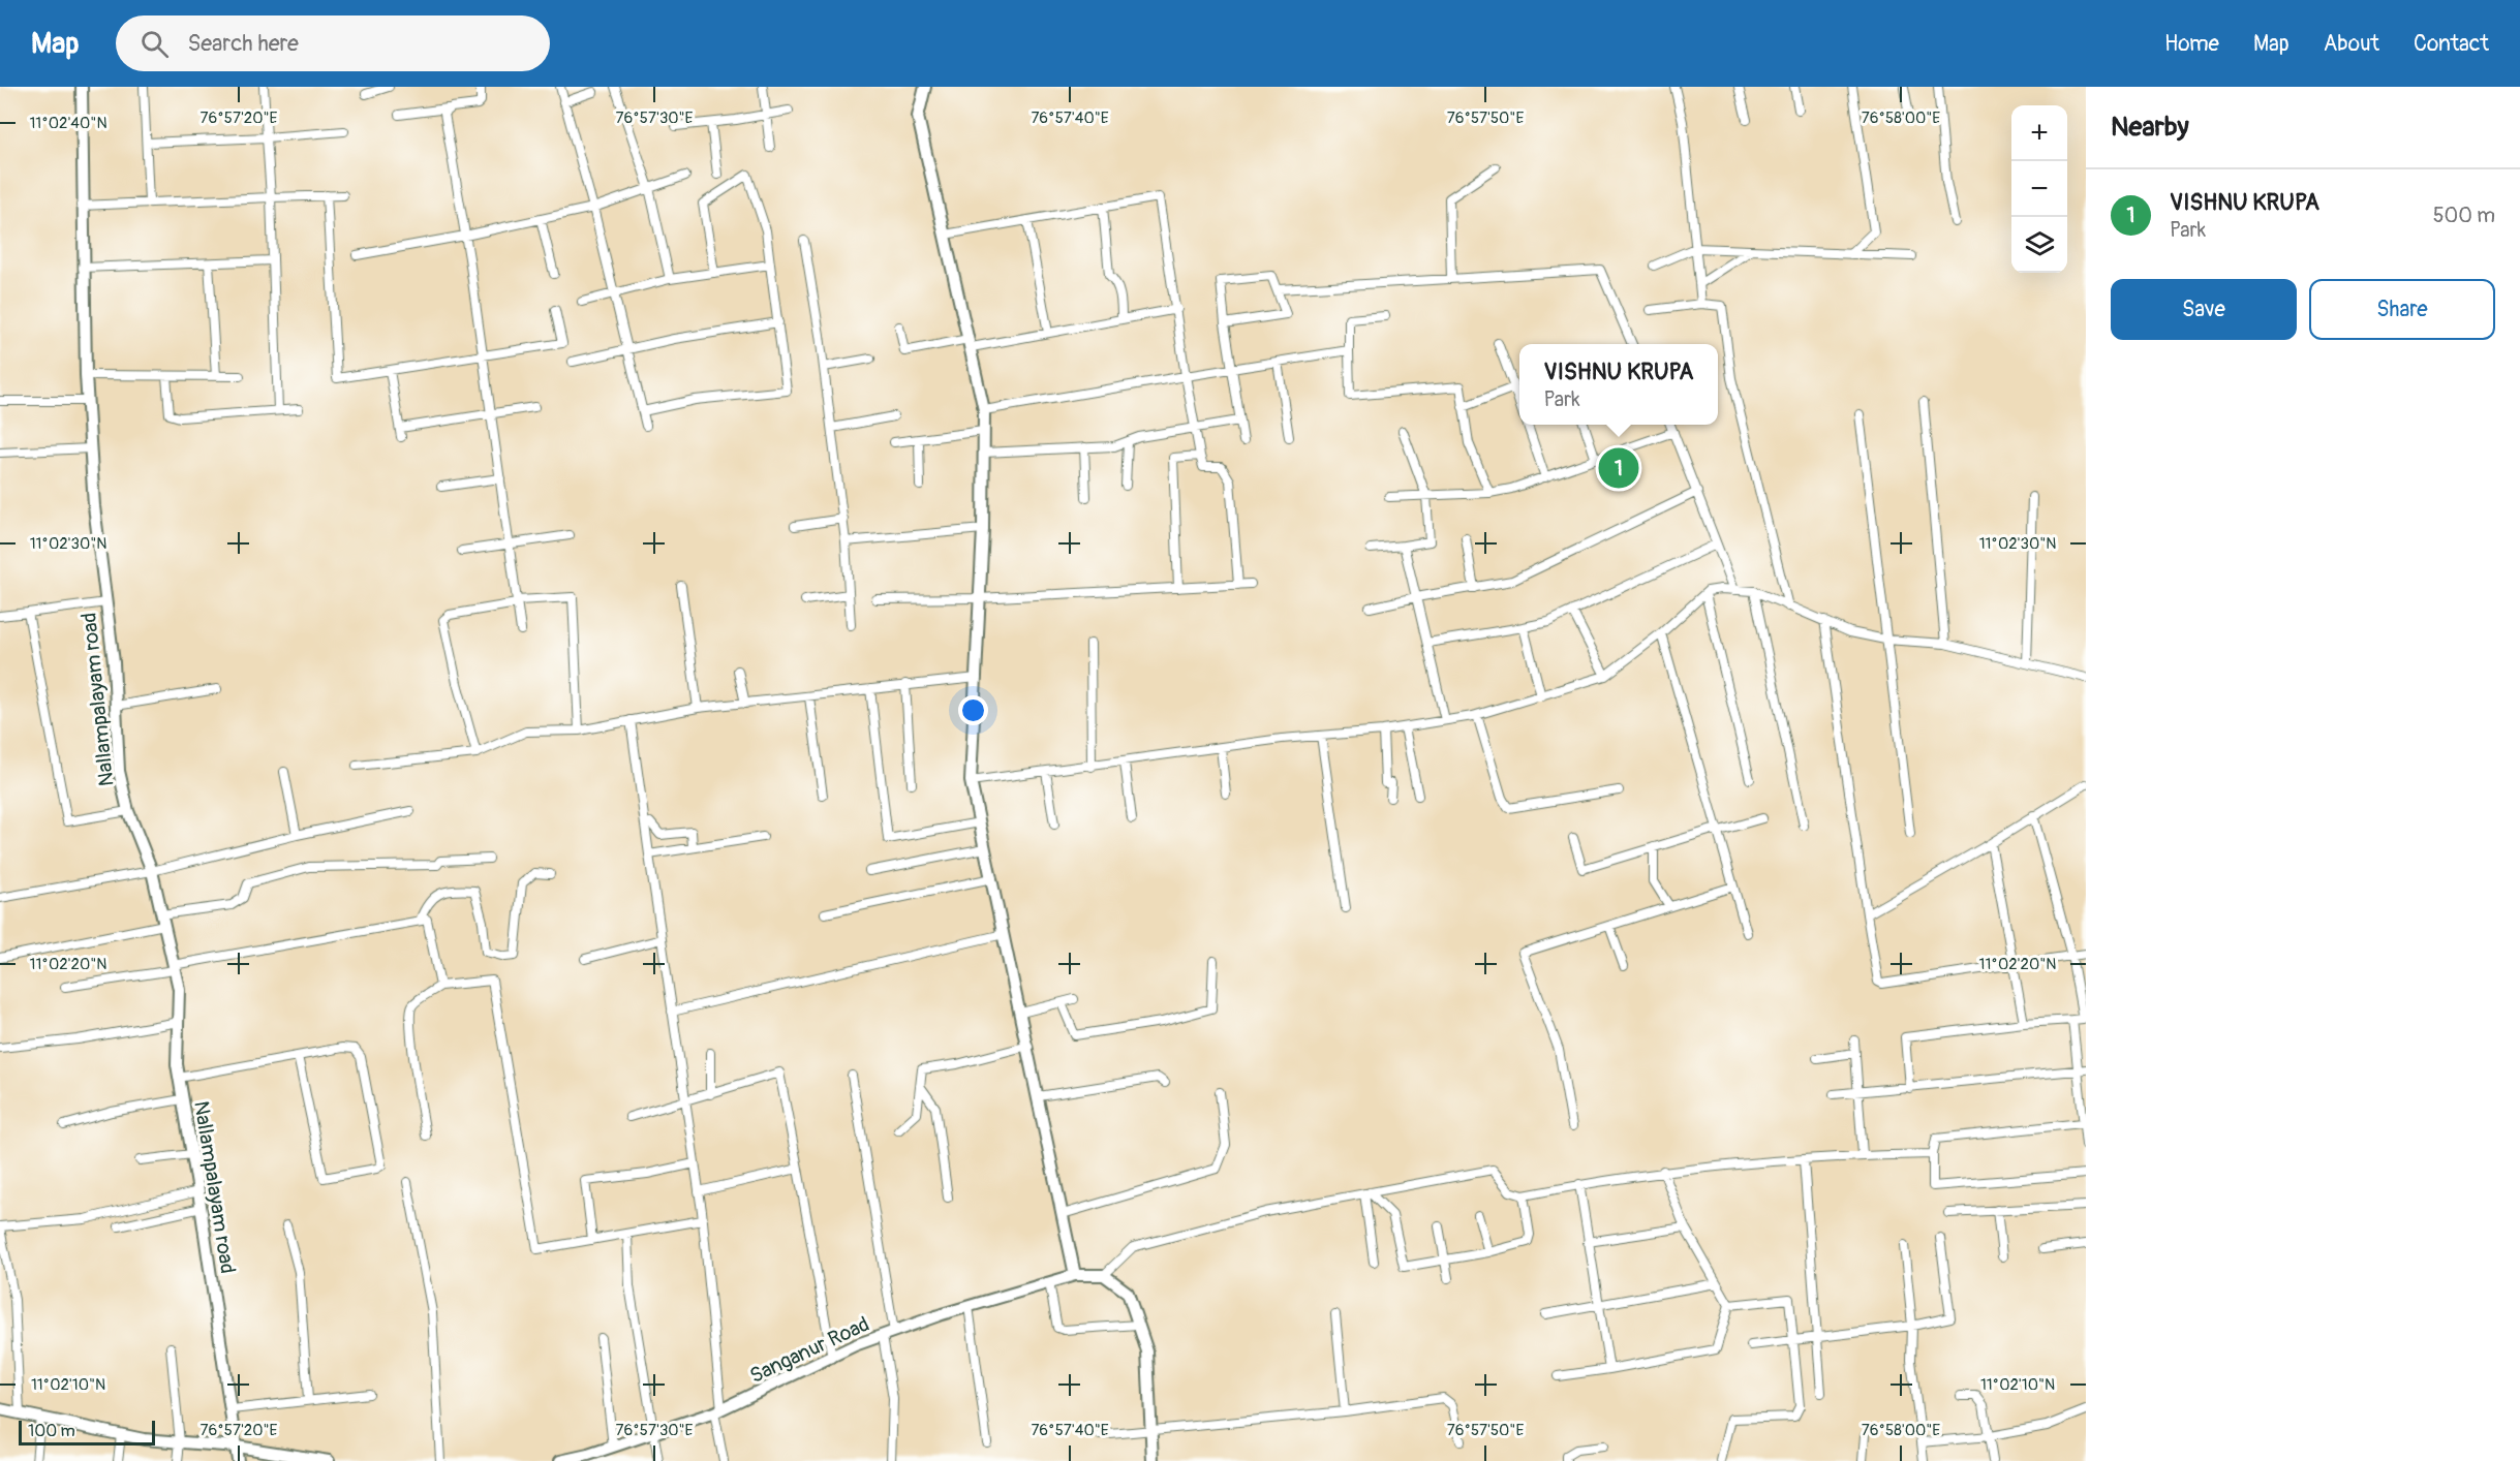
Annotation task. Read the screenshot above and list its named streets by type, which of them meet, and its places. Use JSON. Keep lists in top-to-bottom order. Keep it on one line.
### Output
{"streets":{"street":["Nallampalayam road","Sanganur Road"]},"scale_bar":"100 m","page":{"header":"Map","search":"Search here","nav":["Home","Map","About","Contact"],"heading":"Nearby","map_buttons":["+","−"],"list":[{"mark":"1","name":"VISHNU KRUPA","note":"Park","value":"500 m"}],"buttons":["Save","Share"],"popup":["VISHNU KRUPA","Park"],"pins":"1","scale":"100 m"},"coordinates":["76°57'20\"E","76°57'30\"E","76°57'40\"E","76°57'50\"E","76°58'00\"E","11°02'40\"N","11°02'30\"N","11°02'20\"N","11°02'10\"N"]}
